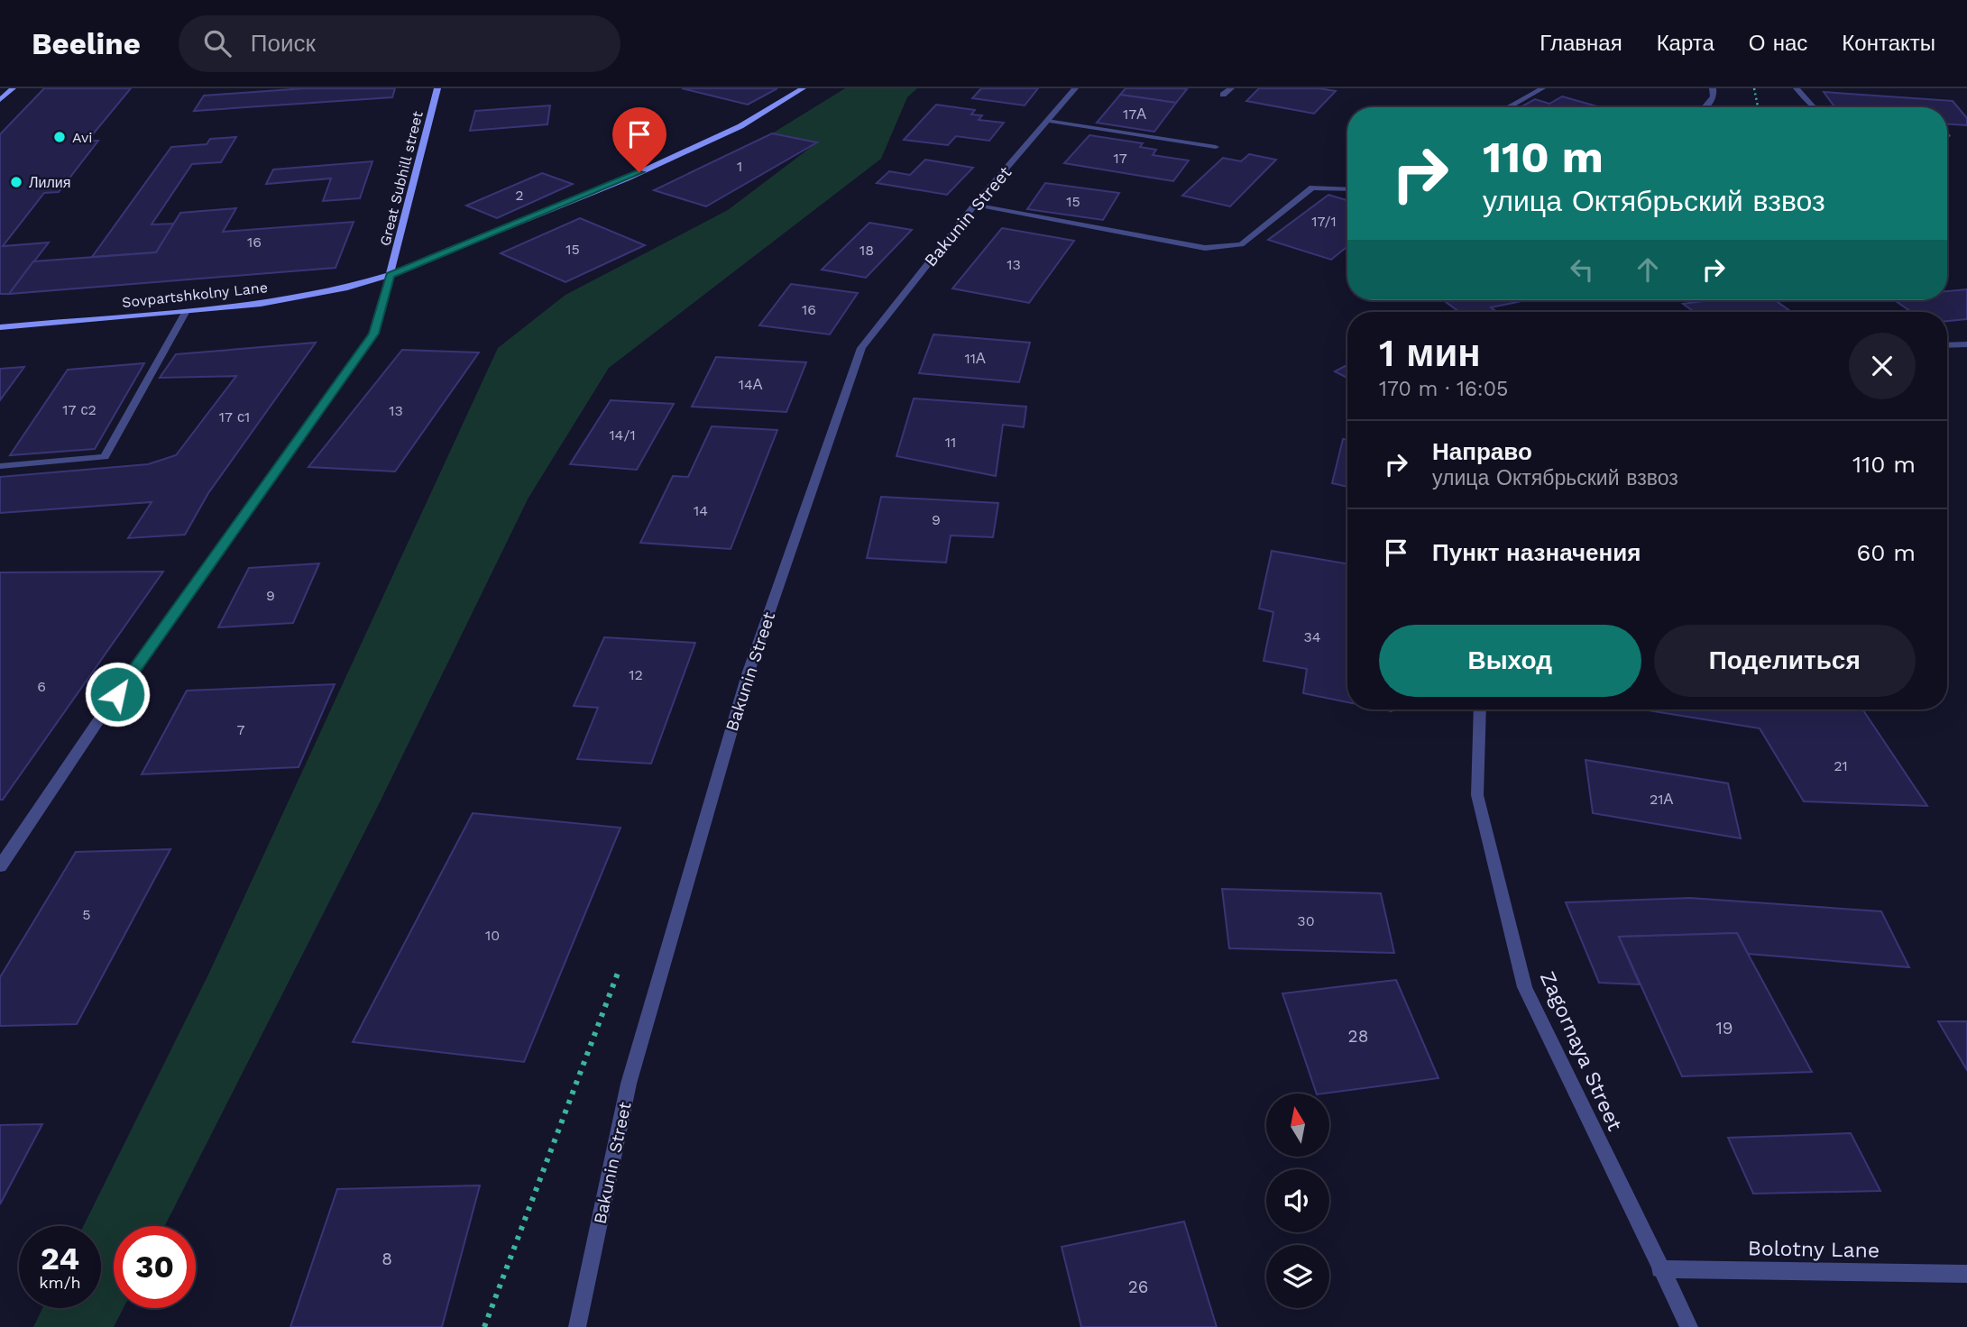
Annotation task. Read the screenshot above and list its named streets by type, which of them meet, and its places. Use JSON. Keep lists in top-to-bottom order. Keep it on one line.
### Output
{"streets":{"street":["Great Subhill street","Bakunin Street","Sovpartshkolny Lane","Zagornaya Street","Bolotny Lane"]},"crossings":[["Great Subhill street","Sovpartshkolny Lane"],["Zagornaya Street","Bolotny Lane"]],"places":["Avi","Лилия"],"house_numbers":["17А","17","1","2","15","17/1","16","15","18","13","16","11А","14А","17 с2","13","17 с1","14/1","11","14","9","9","34","12","6","7","21","21А","5","30","10","19","28","8","26"],"north":"top","page":{"header":"Beeline","search":"Поиск","nav":["Главная","Карта","О нас","Контакты"],"turn":["110 m","улица Октябрьский взвоз"],"heading":["1 мин","170 m · 16:05"],"list":[{"name":"Направо","note":"улица Октябрьский взвоз","value":"110 m"},{"name":"Пункт назначения","value":"60 m"}],"buttons":["Выход","Поделиться"],"speed":"24 km/h","limit":"30"}}
